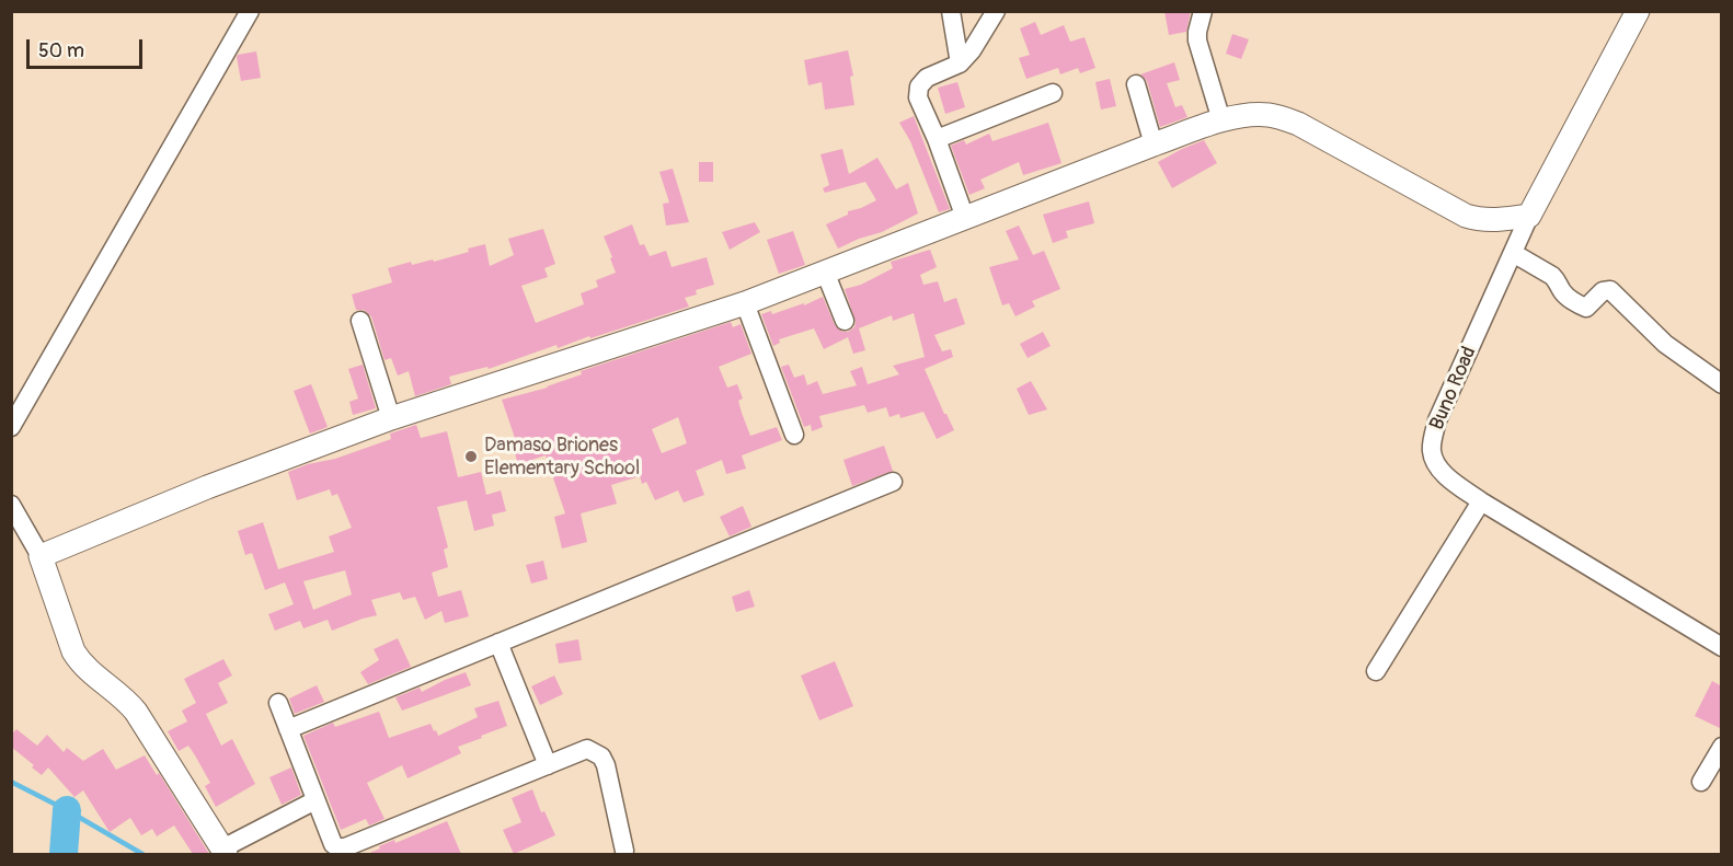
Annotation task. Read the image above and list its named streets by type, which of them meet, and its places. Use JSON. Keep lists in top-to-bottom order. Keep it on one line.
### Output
{"streets":{"street":["Buno Road"]},"places":["Damaso Briones Elementary School"],"scale_bar":"50 m"}
